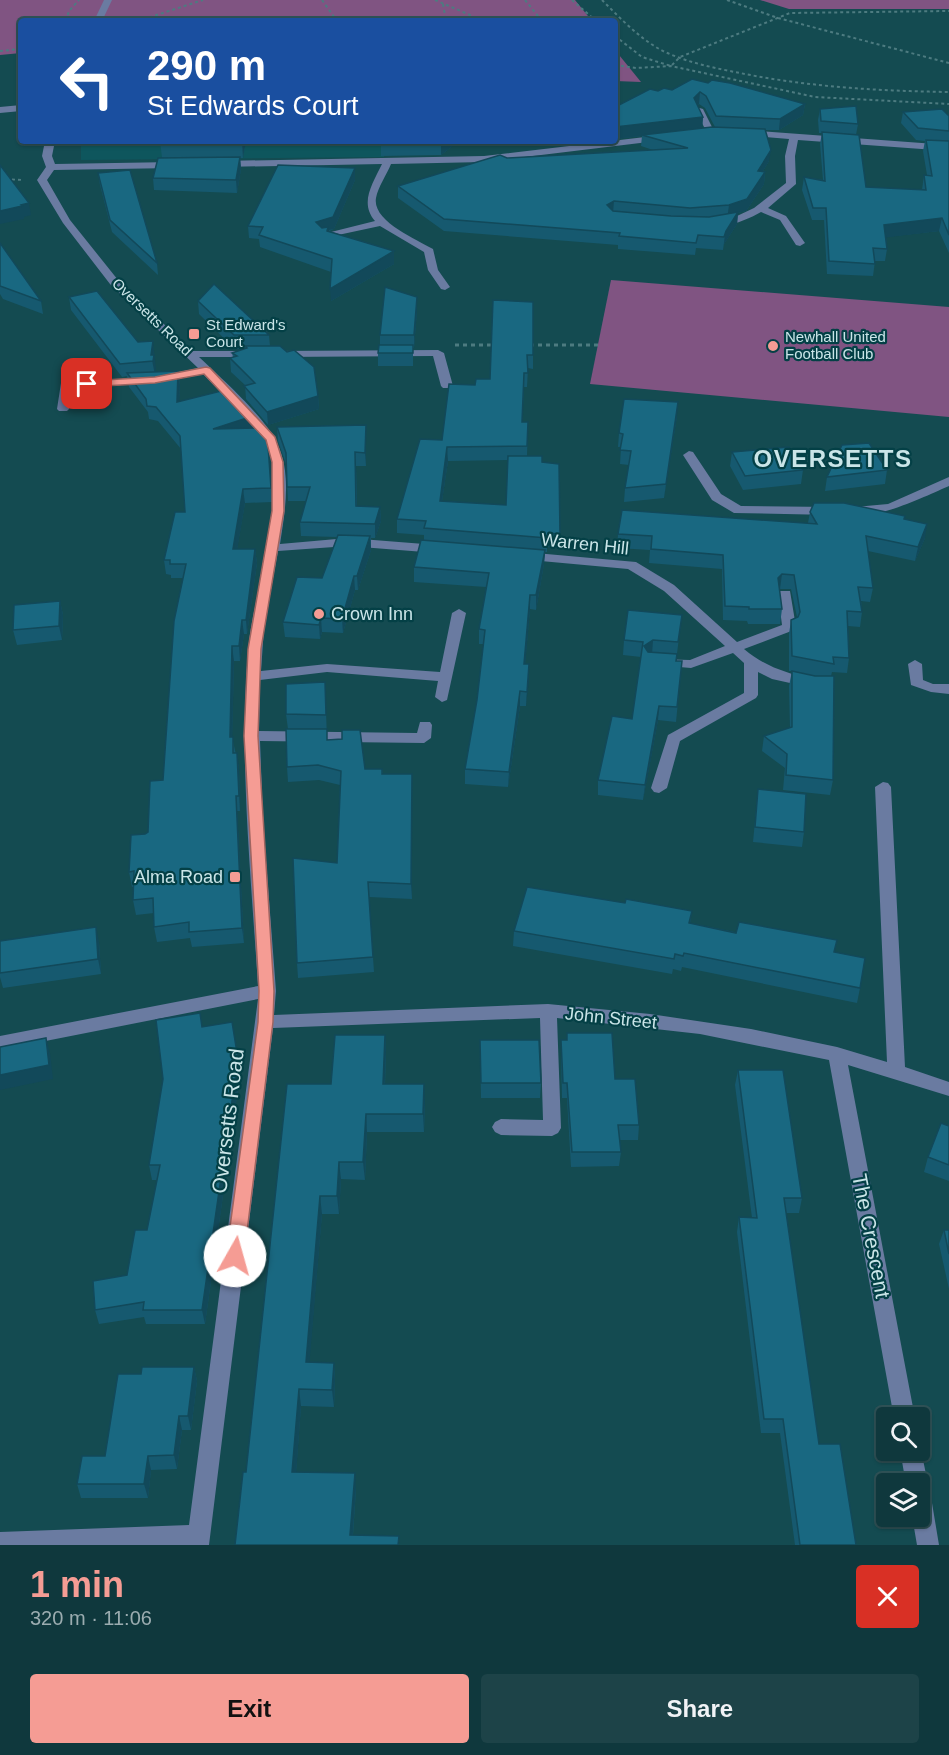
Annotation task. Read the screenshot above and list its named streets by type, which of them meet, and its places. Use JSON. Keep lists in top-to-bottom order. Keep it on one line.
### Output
{"streets":{"street":["Oversetts Road","Warren Hill","John Street","The Crescent"]},"crossings":[["Oversetts Road","John Street"],["John Street","The Crescent"]],"districts":["OVERSETTS"],"places":{"transit":["St Edward's Court","Alma Road"],"other":["Newhall United Football Club","Crown Inn"]},"page":{"turn":["290 m","St Edwards Court"],"heading":["1 min","320 m · 11:06"],"buttons":["Exit","Share"]}}
